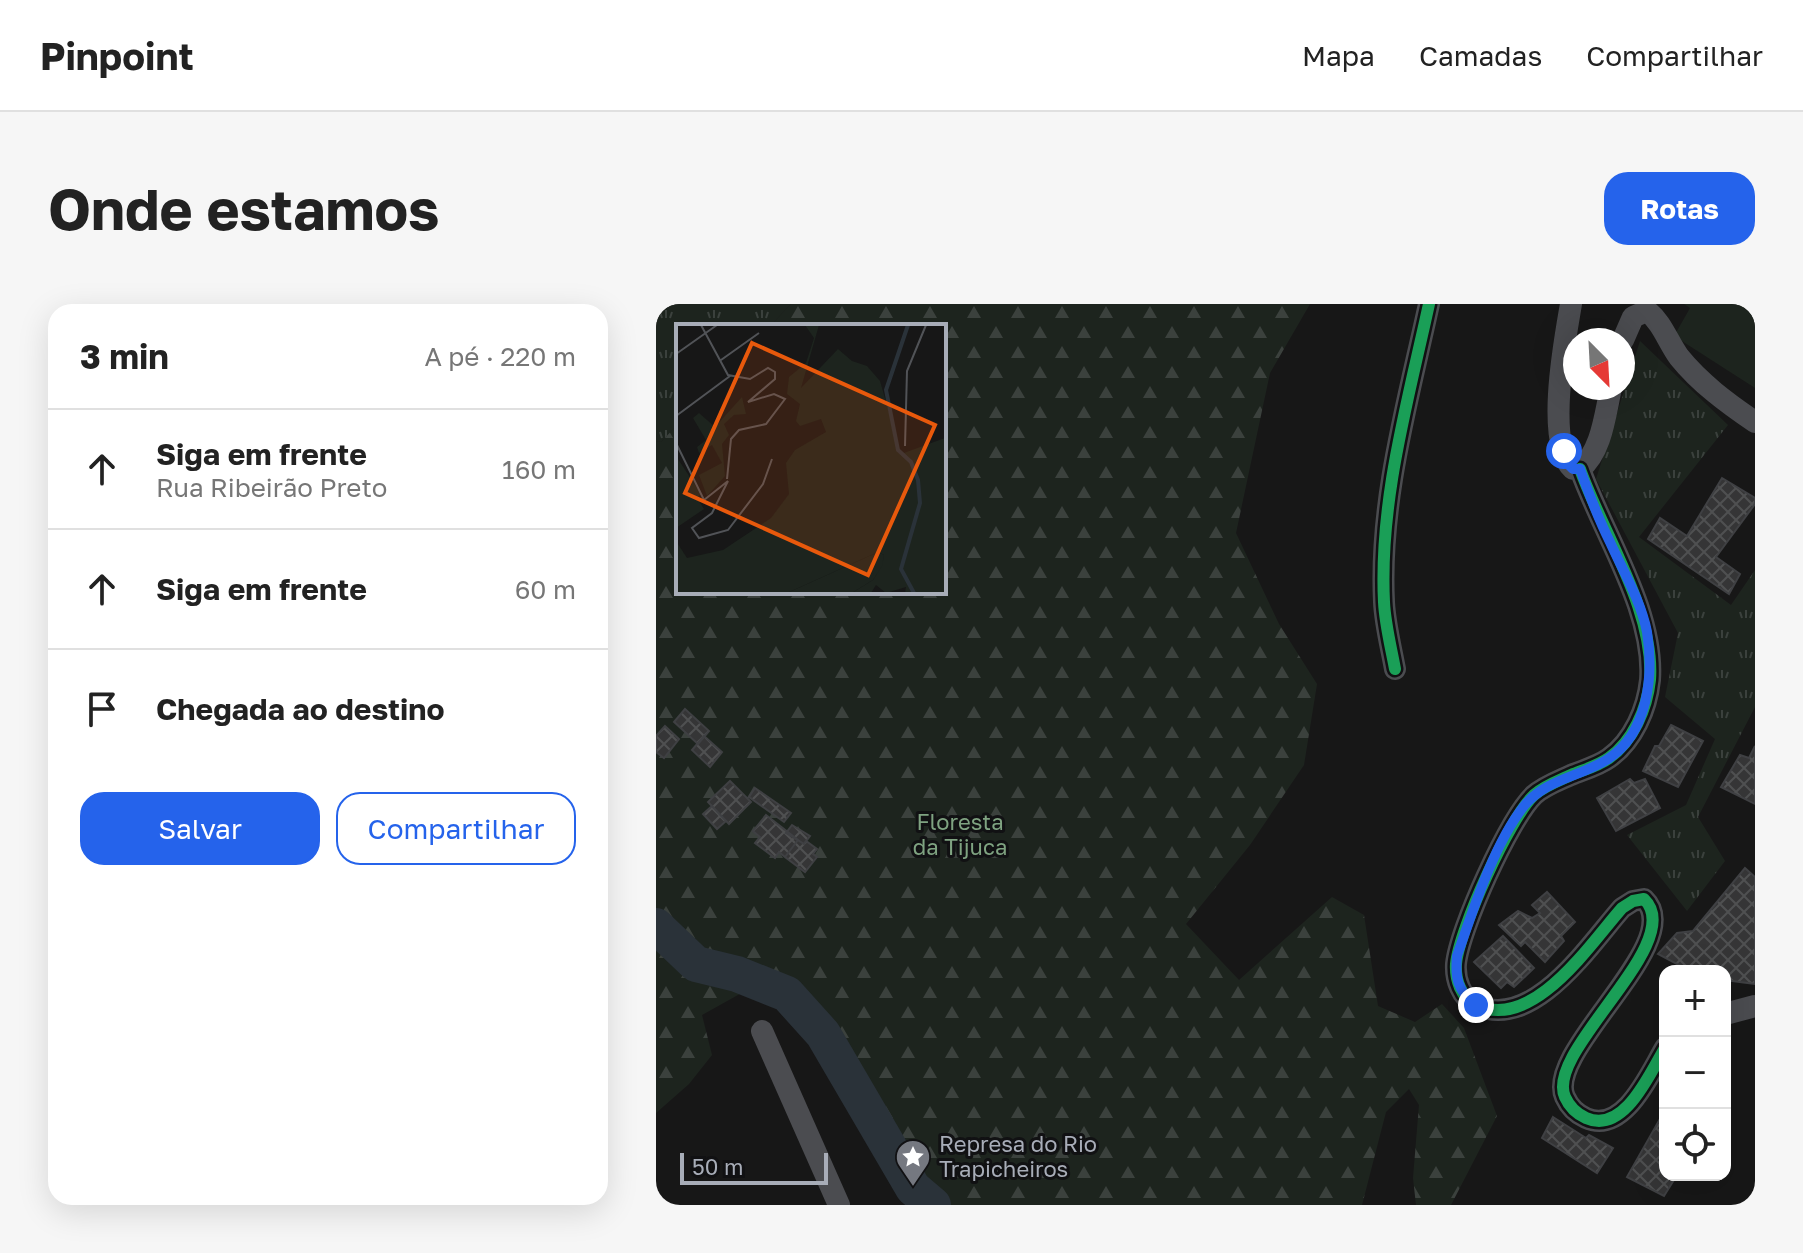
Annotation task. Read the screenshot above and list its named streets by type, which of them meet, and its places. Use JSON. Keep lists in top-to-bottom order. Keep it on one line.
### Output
{"parks":["Floresta da Tijuca"],"places":{"place":["Represa do Rio Trapicheiros"]},"scale_bar":"50 m","north":"bottom right","page":{"header":"Pinpoint","nav":["Mapa","Camadas","Compartilhar"],"buttons":["Rotas",["Salvar","Compartilhar"]],"title":"Onde estamos","heading":["3 min","A pé · 220 m"],"list":[["Siga em frente","Rua Ribeirão Preto","160 m"],["Siga em frente","60 m"],"Chegada ao destino"],"map_buttons":["+","−"],"scale":"50 m"}}
